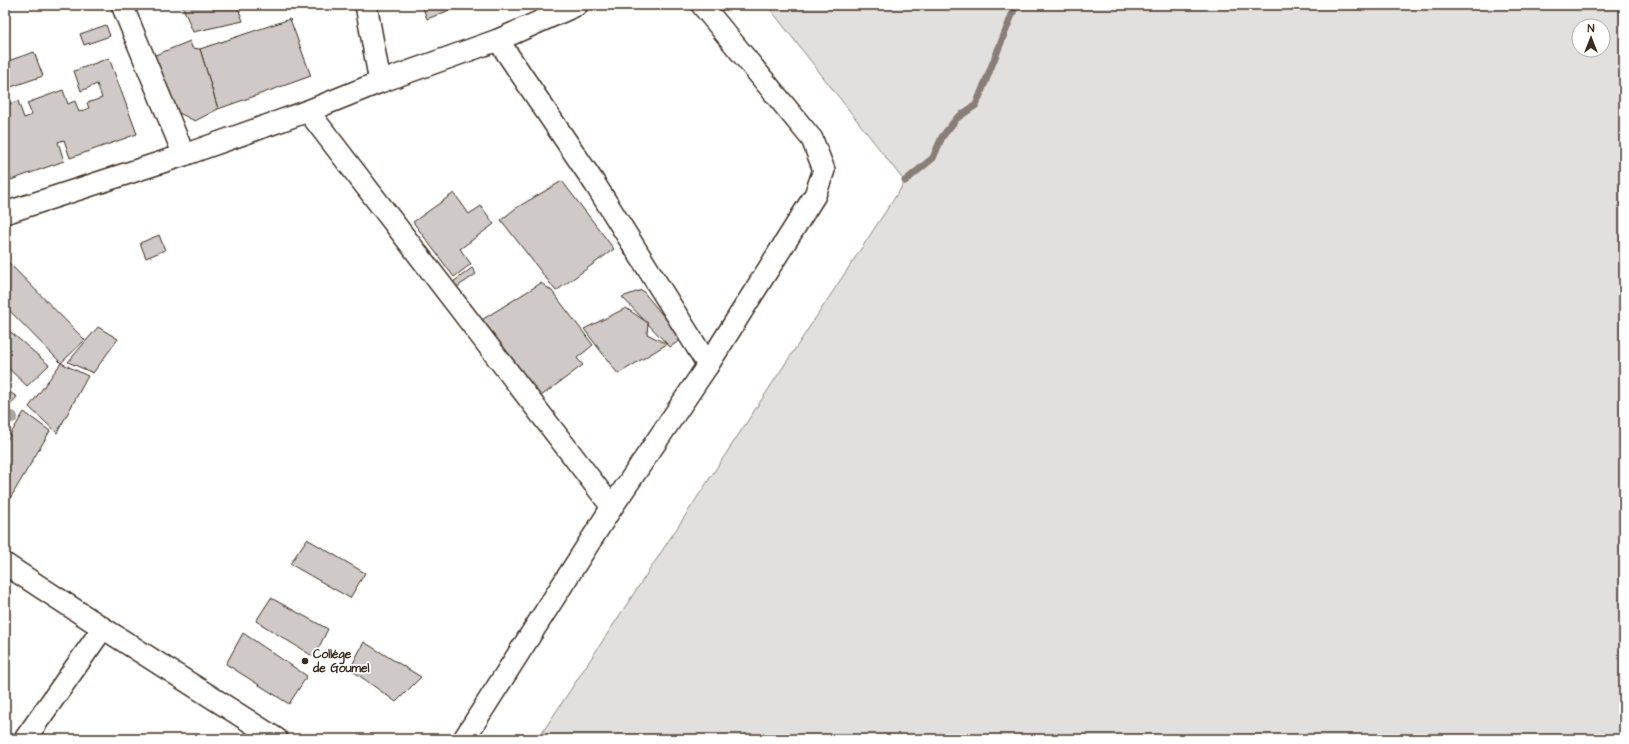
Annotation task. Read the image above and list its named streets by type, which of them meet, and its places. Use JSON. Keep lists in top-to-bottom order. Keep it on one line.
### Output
{"places":["Collége de Goumel"],"north":"top"}
